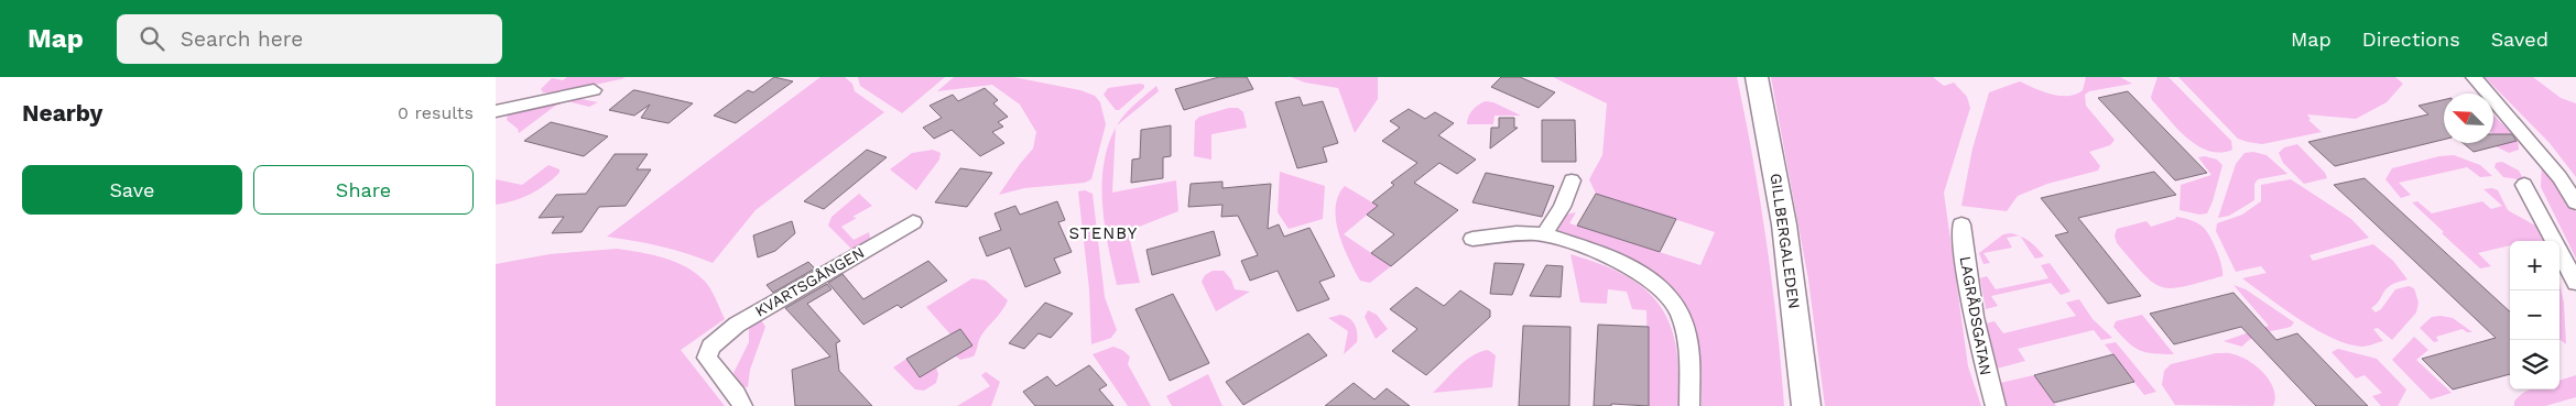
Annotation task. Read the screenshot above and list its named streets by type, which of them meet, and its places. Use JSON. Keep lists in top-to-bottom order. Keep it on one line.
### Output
{"streets":{"main road":["GILLBERGALEDEN"],"street":["KVARTSGÅNGEN","LAGRÅDSGATAN"]},"districts":["STENBY"],"north":"top left","page":{"header":"Map","search":"Search here","nav":["Map","Directions","Saved"],"heading":["Nearby","0 results"],"buttons":["Save","Share"],"map_buttons":["+","−"]}}
